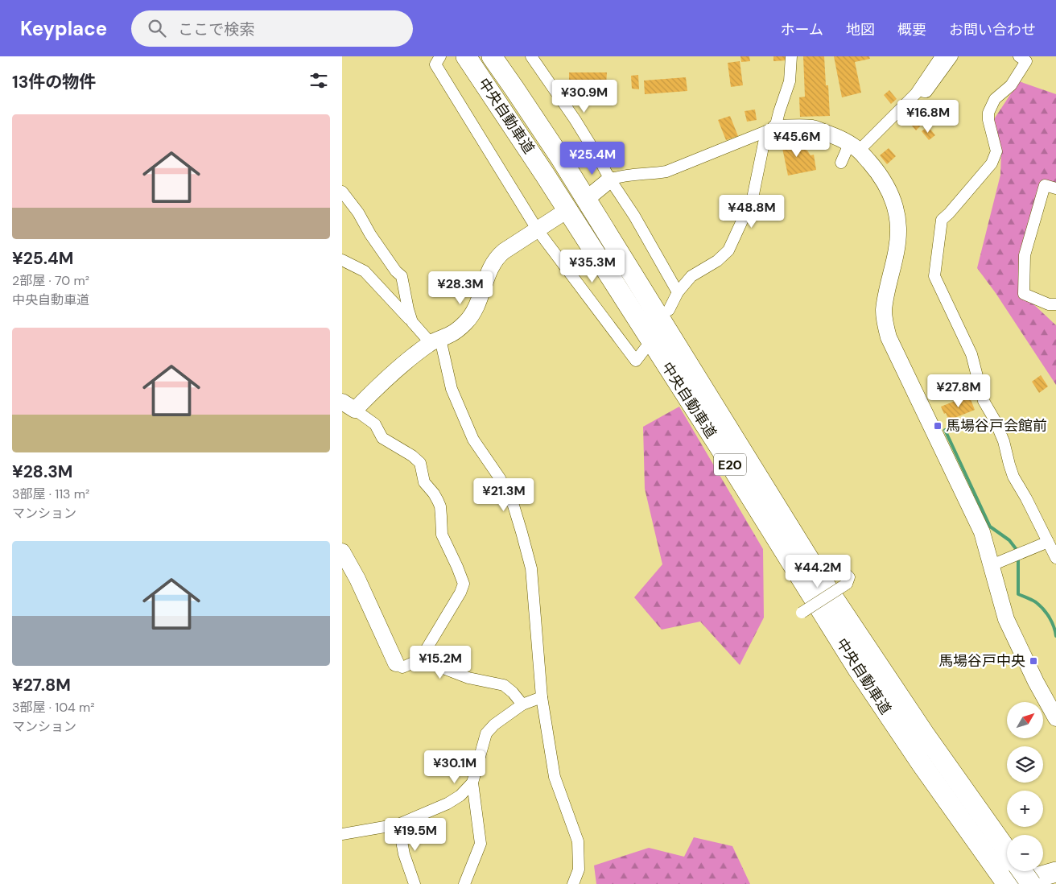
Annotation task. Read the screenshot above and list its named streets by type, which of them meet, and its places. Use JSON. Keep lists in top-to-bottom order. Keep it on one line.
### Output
{"streets":{"highway":["中央自動車道","E20"]},"places":{"transit":["馬場谷戸会館前","馬場谷戸中央"]},"north":"top right","page":{"header":"Keyplace","search":"ここで検索","nav":["ホーム","地図","概要","お問い合わせ"],"heading":"13件の物件","price":["¥30.9M","¥16.8M","¥45.6M","¥25.4M","¥48.8M","¥35.3M","¥28.3M","¥27.8M","¥21.3M","¥44.2M","¥15.2M","¥30.1M","¥19.5M"],"list":[{"name":"¥25.4M","note":"2部屋 · 70 m² · 中央自動車道"},{"name":"¥28.3M","note":"3部屋 · 113 m² · マンション"},{"name":"¥27.8M","note":"3部屋 · 104 m² · マンション"}],"map_buttons":["+","−"]}}
